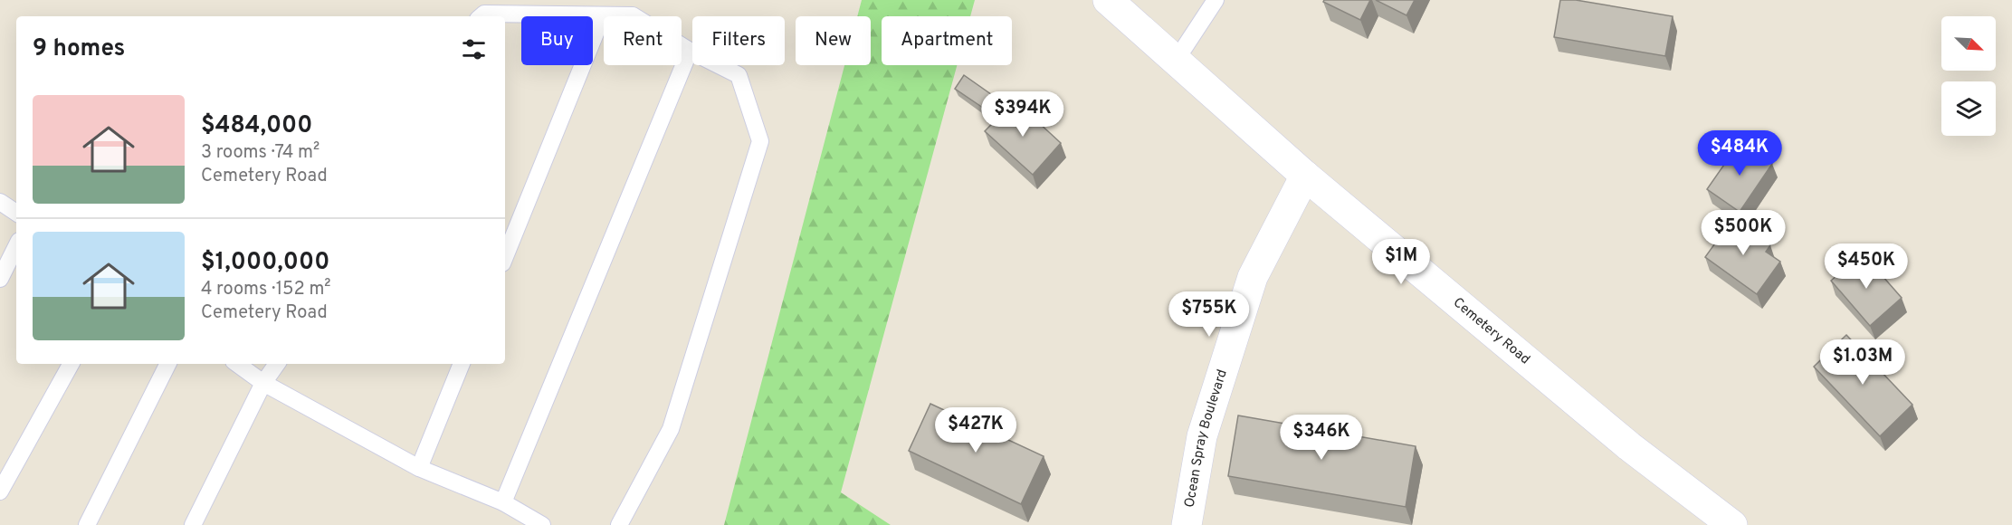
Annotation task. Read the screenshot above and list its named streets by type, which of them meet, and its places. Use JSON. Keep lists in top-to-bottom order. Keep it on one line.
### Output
{"streets":{"street":["Cemetery Road","Ocean Spray Boulevard"]},"crossings":[["Cemetery Road","Ocean Spray Boulevard"]],"north":"bottom right","page":{"chip":["Buy","Rent","Filters","New","Apartment"],"heading":"9 homes","list":[{"name":"$484,000","note":"3 rooms · 74 m² · Cemetery Road"},{"name":"$1,000,000","note":"4 rooms · 152 m² · Cemetery Road"}],"price":["$394K","$484K","$500K","$1M","$450K","$755K","$1.03M","$427K","$346K"]}}
